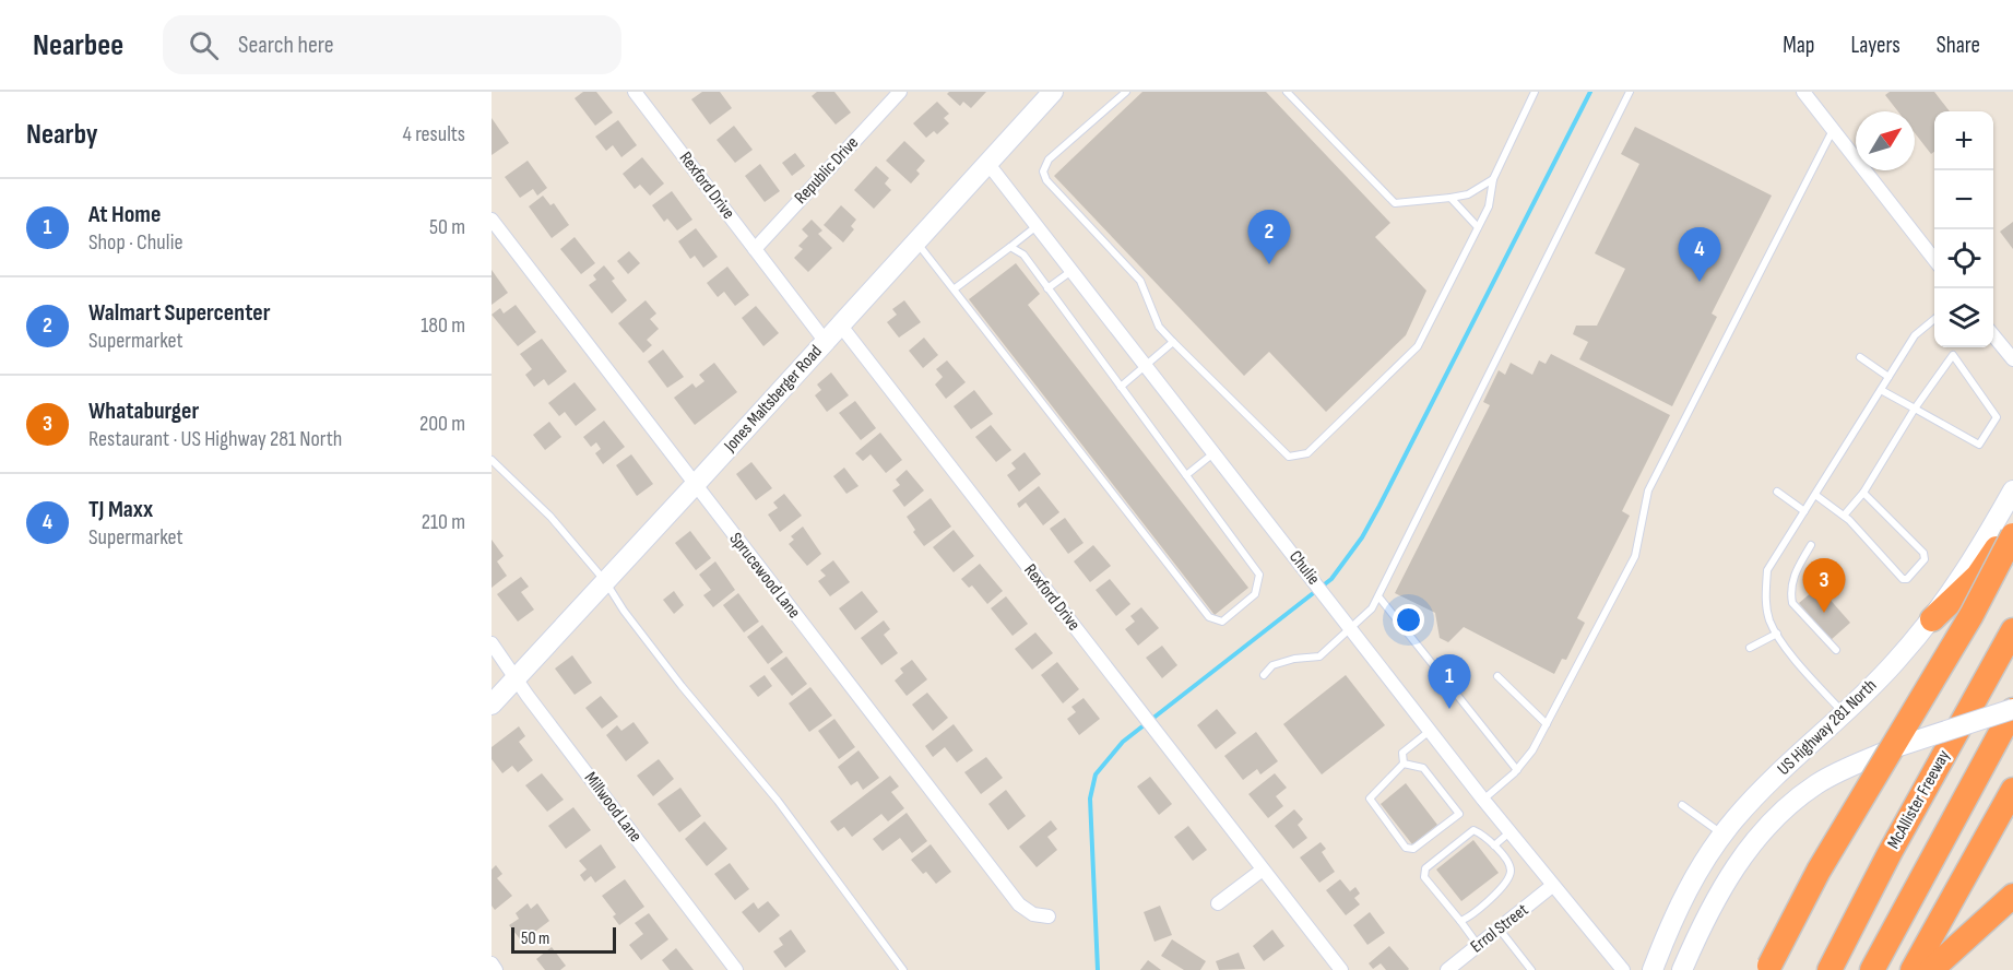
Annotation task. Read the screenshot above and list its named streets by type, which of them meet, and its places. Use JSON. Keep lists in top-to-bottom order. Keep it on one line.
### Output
{"streets":{"highway":["McAllister Freeway"],"main road":["Jones Maltsberger Road","US Highway 281 North"],"street":["Republic Drive","Rexford Drive","Chulie","Sprucewood Lane","Millwood Lane","Errol Street"]},"crossings":[["Republic Drive","Rexford Drive"],["Rexford Drive","Jones Maltsberger Road"],["Jones Maltsberger Road","Chulie"],["Jones Maltsberger Road","Sprucewood Lane"],["Jones Maltsberger Road","Millwood Lane"],["Chulie","Errol Street"]],"scale_bar":"50 m","north":"top right","page":{"header":"Nearbee","search":"Search here","nav":["Map","Layers","Share"],"heading":["Nearby","4 results"],"map_buttons":["+","−"],"list":[{"mark":"1","name":"At Home","note":"Shop · Chulie","value":"50 m"},{"mark":"2","name":"Walmart Supercenter","note":"Supermarket","value":"180 m"},{"mark":"3","name":"Whataburger","note":"Restaurant · US Highway 281 North","value":"200 m"},{"mark":"4","name":"TJ Maxx","note":"Supermarket","value":"210 m"}],"pins":["2","4","3","1"],"scale":"50 m"}}
